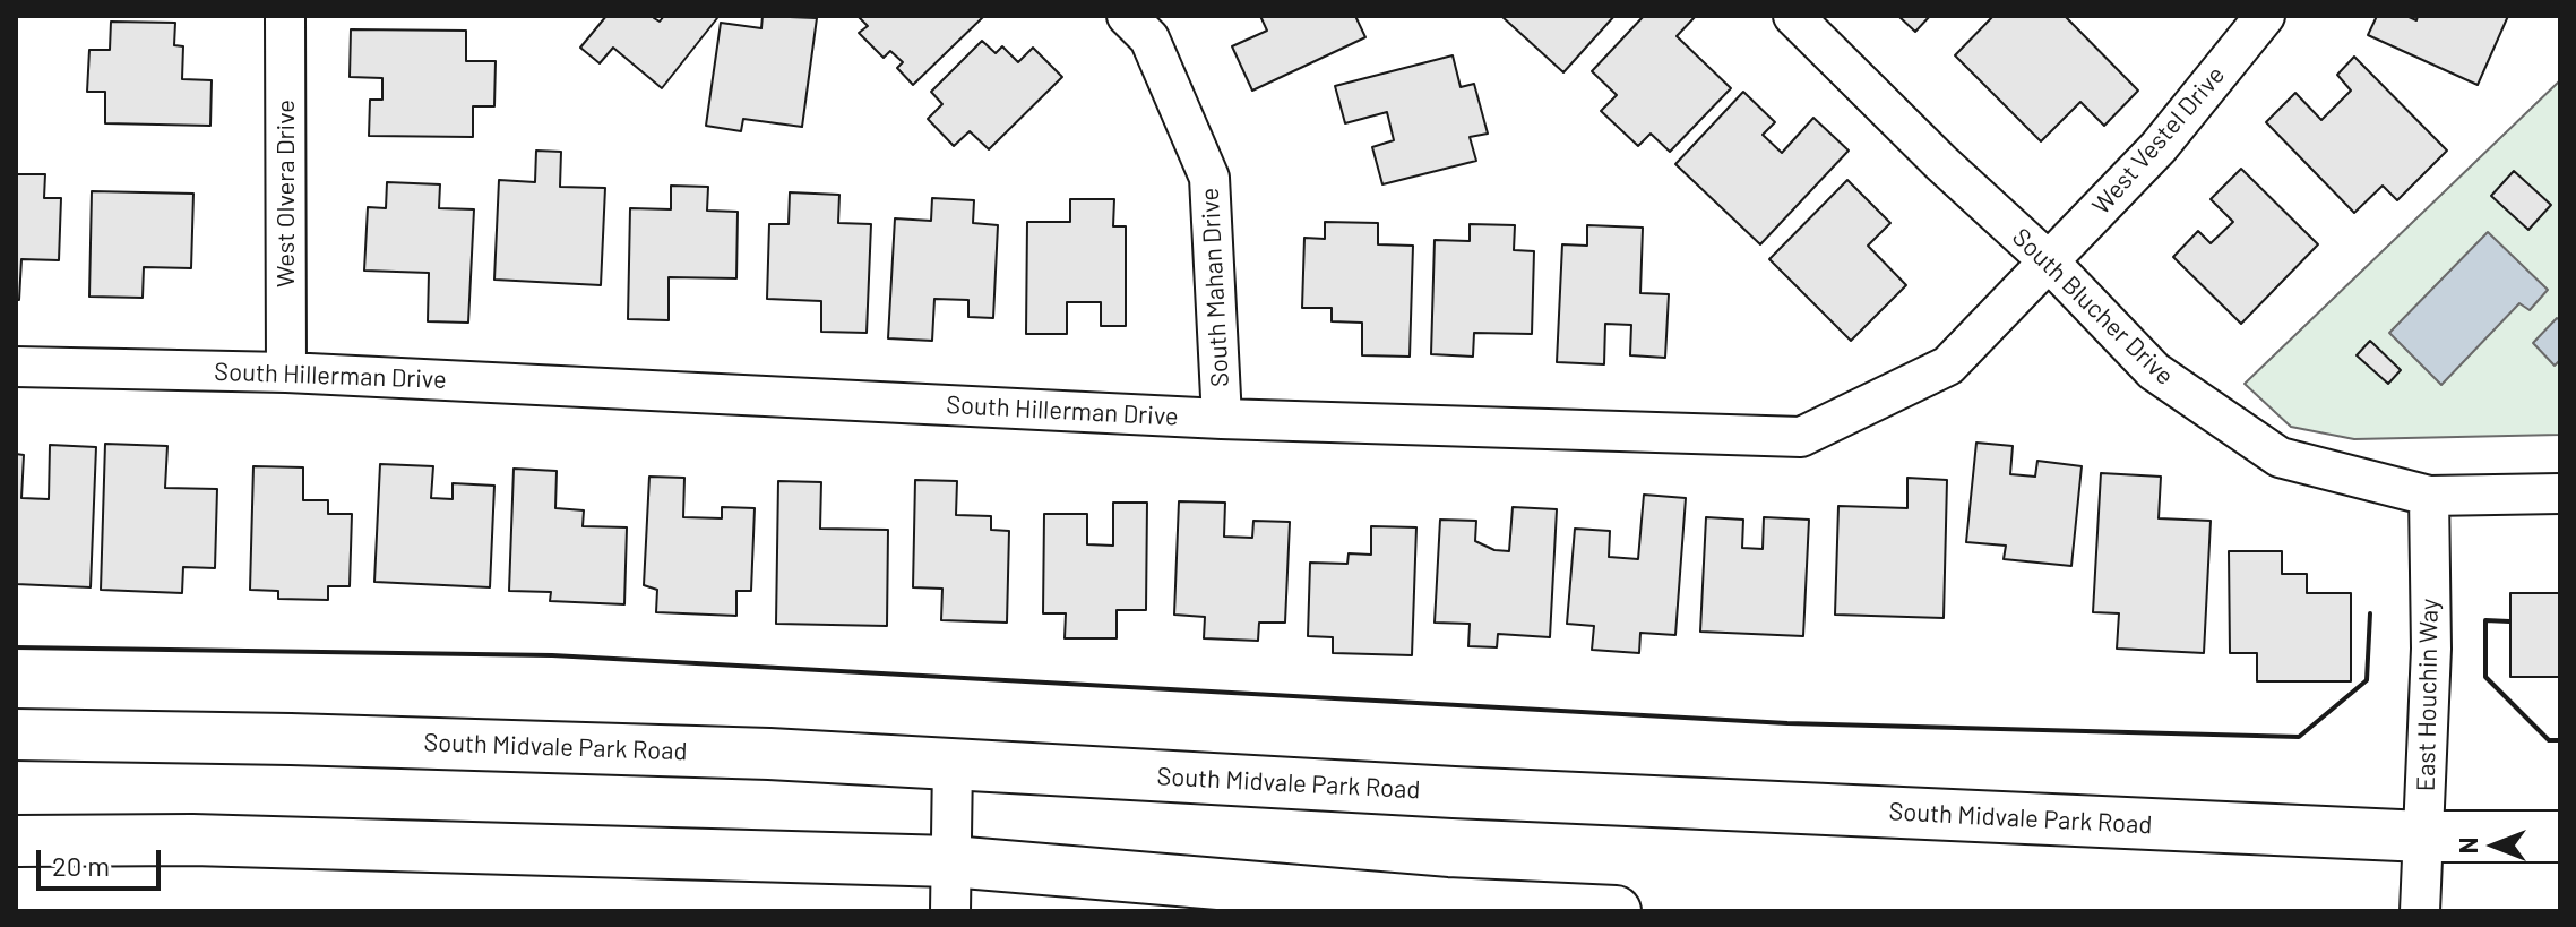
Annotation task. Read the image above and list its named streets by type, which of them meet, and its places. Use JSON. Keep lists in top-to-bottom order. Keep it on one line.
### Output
{"streets":{"main road":["South Midvale Park Road"],"street":["West Vestel Drive","West Olvera Drive","South Mahan Drive","South Blucher Drive","South Hillerman Drive","East Houchin Way"]},"crossings":[["West Vestel Drive","South Blucher Drive"],["West Vestel Drive","South Hillerman Drive"],["West Olvera Drive","South Hillerman Drive"],["South Mahan Drive","South Hillerman Drive"],["South Blucher Drive","South Hillerman Drive"],["South Blucher Drive","East Houchin Way"],["East Houchin Way","South Midvale Park Road"]],"scale_bar":"20 m","north":"left"}
